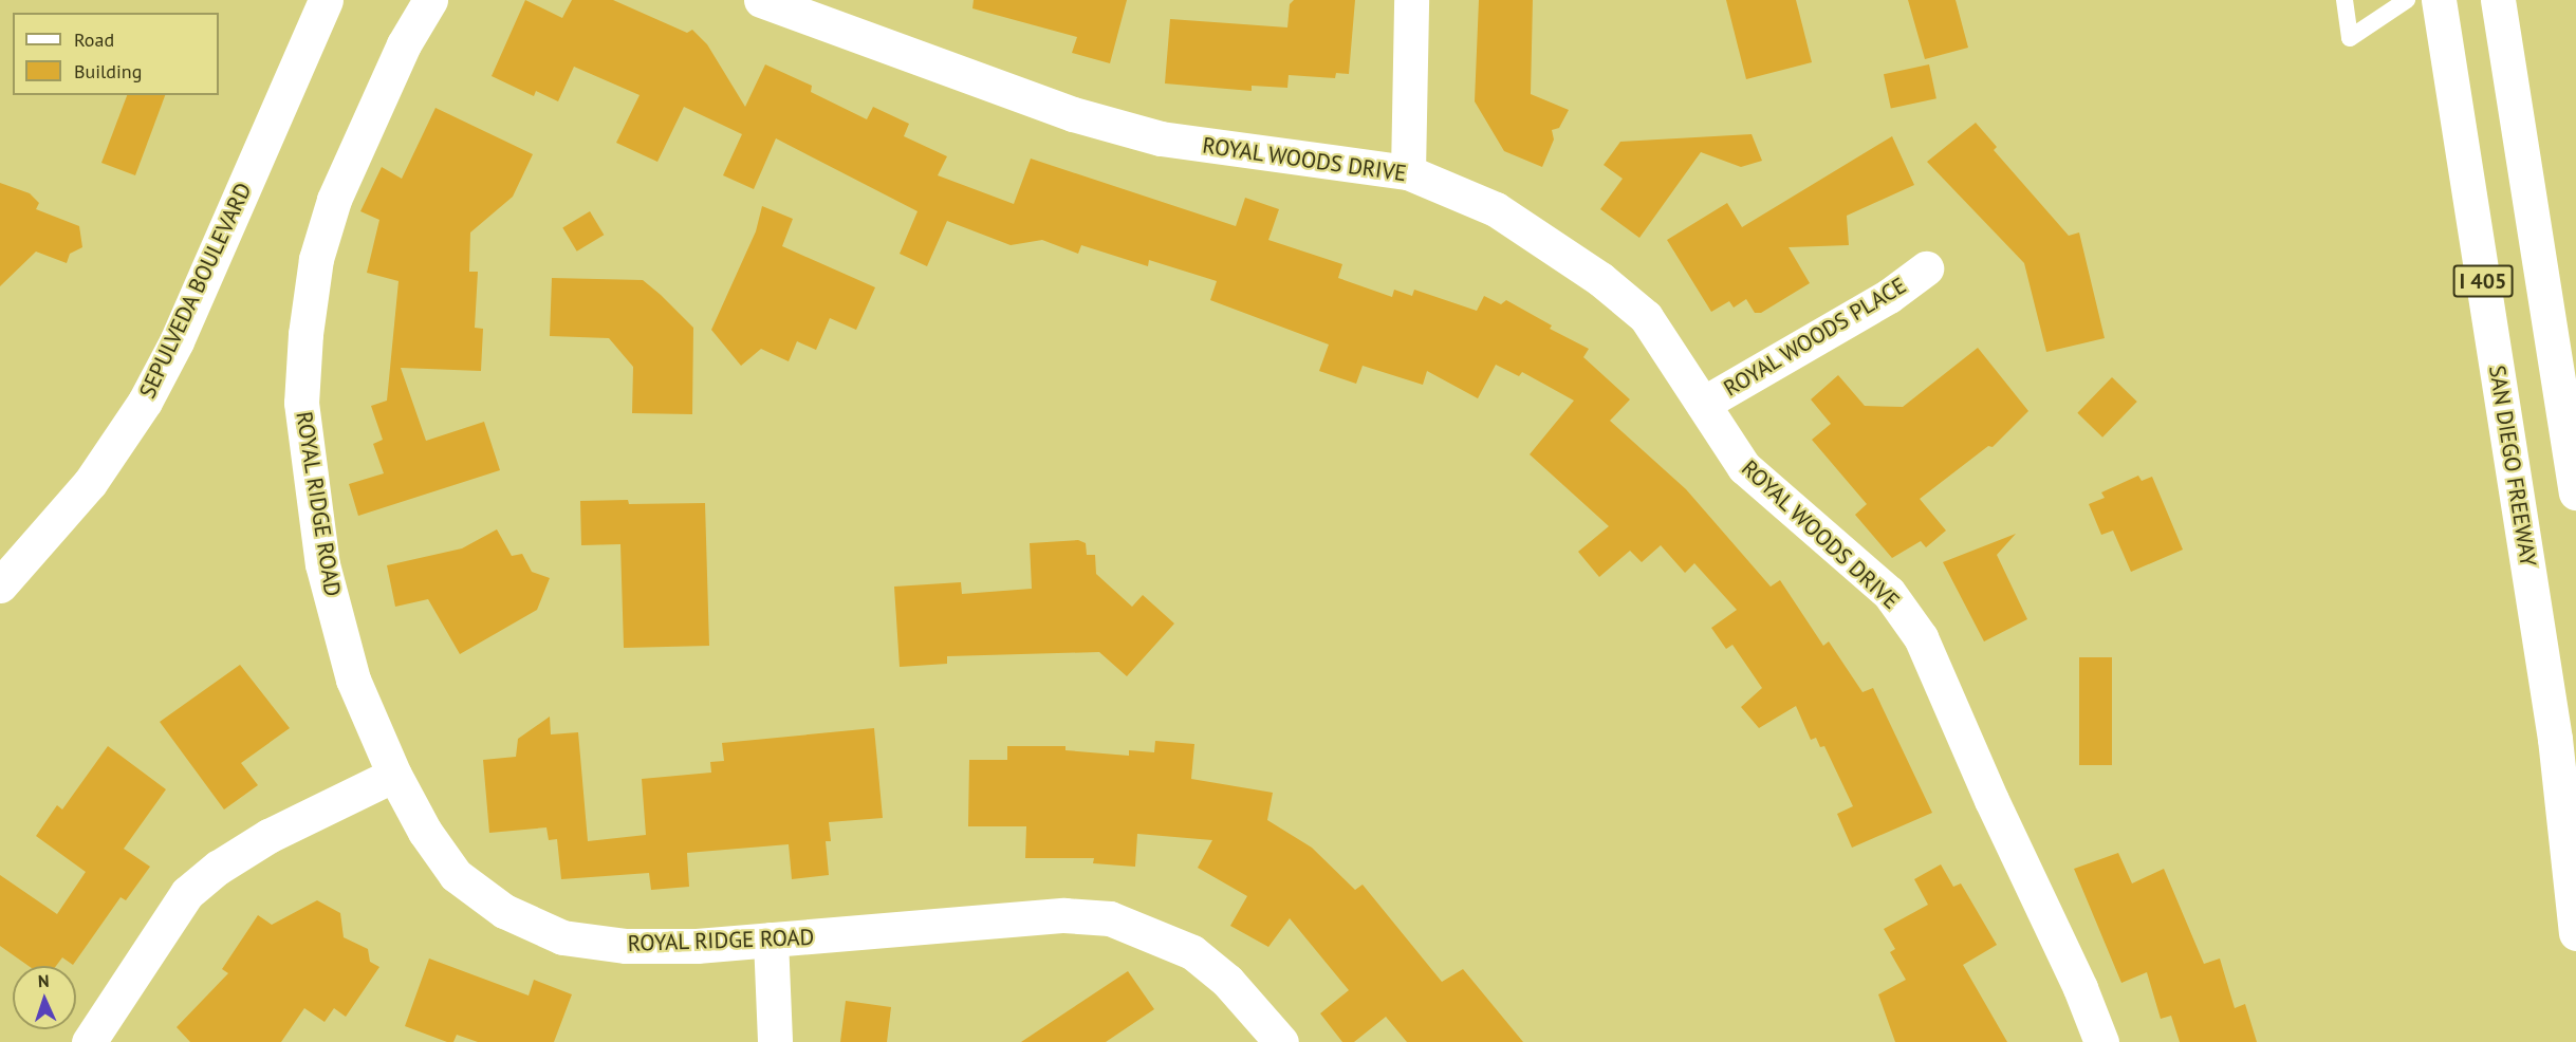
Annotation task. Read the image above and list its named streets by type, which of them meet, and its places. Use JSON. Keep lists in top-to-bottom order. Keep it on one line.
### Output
{"streets":{"main road":["ROYAL WOODS DRIVE","I 405","SEPULVEDA BOULEVARD","ROYAL WOODS PLACE","SAN DIEGO FREEWAY","ROYAL RIDGE ROAD"]},"crossings":[["ROYAL WOODS DRIVE","ROYAL WOODS PLACE"]],"legend":["Road","Building"],"north":"top"}
